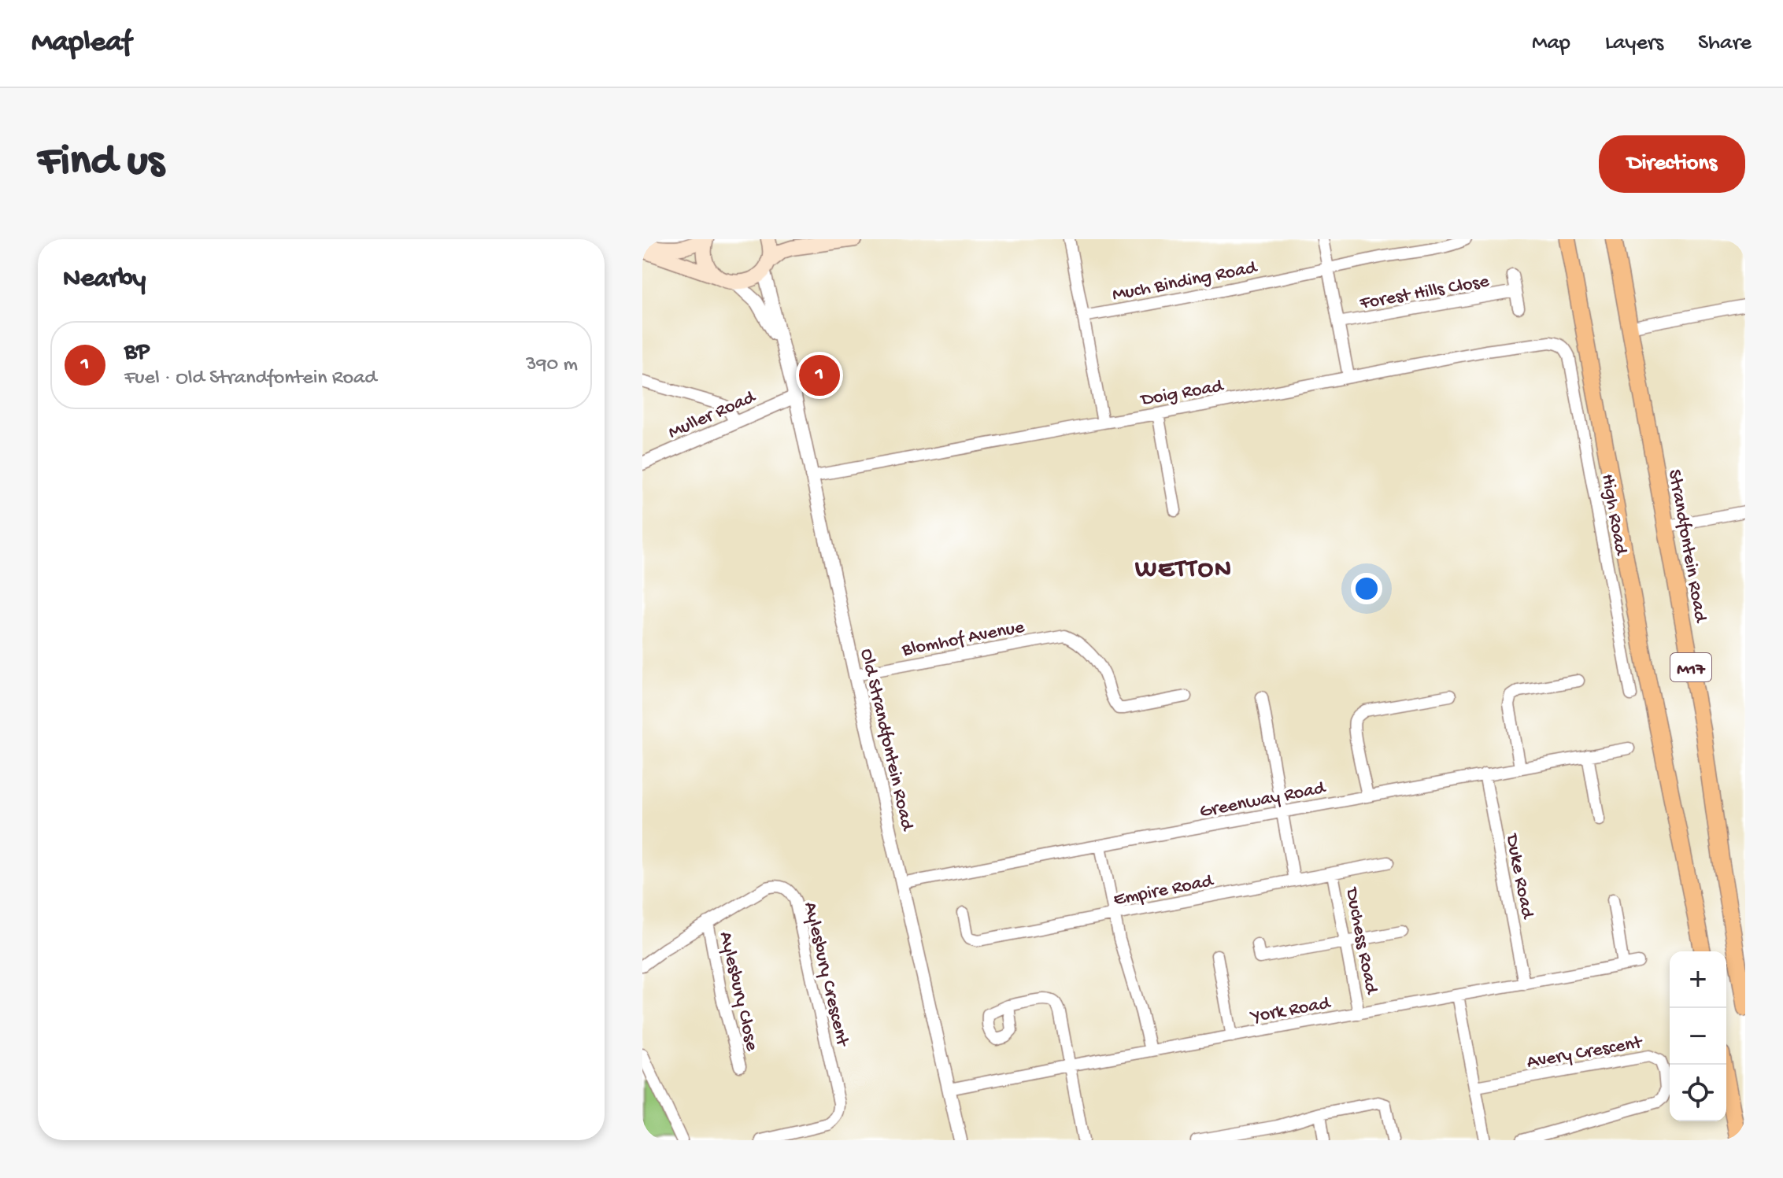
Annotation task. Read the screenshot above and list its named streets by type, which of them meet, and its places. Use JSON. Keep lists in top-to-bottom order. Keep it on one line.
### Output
{"streets":{"main road":["Strandfontein Road","M17"],"street":["Much Binding Road","Forest Hills Close","Doig Road","Muller Road","High Road","Blomhof Avenue","Old Strandfontein Road","Greenway Road","Duke Road","Empire Road","Duchess Road","Aylesbury Crescent","Aylesbury Close","York Road","Avery Crescent"]},"crossings":[["Doig Road","High Road"],["Doig Road","Old Strandfontein Road"],["Muller Road","Old Strandfontein Road"],["Blomhof Avenue","Old Strandfontein Road"],["Old Strandfontein Road","Greenway Road"],["Old Strandfontein Road","York Road"],["Greenway Road","Duke Road"],["Duke Road","York Road"],["Empire Road","Duchess Road"],["Duchess Road","York Road"],["Aylesbury Crescent","Aylesbury Close"]],"districts":["WETTON"],"page":{"header":"Mapleaf","nav":["Map","Layers","Share"],"buttons":"Directions","title":"Find us","heading":"Nearby","list":[{"mark":"1","name":"BP","note":"Fuel · Old Strandfontein Road","value":"390 m"}],"pins":"1","map_buttons":["+","−"]}}
